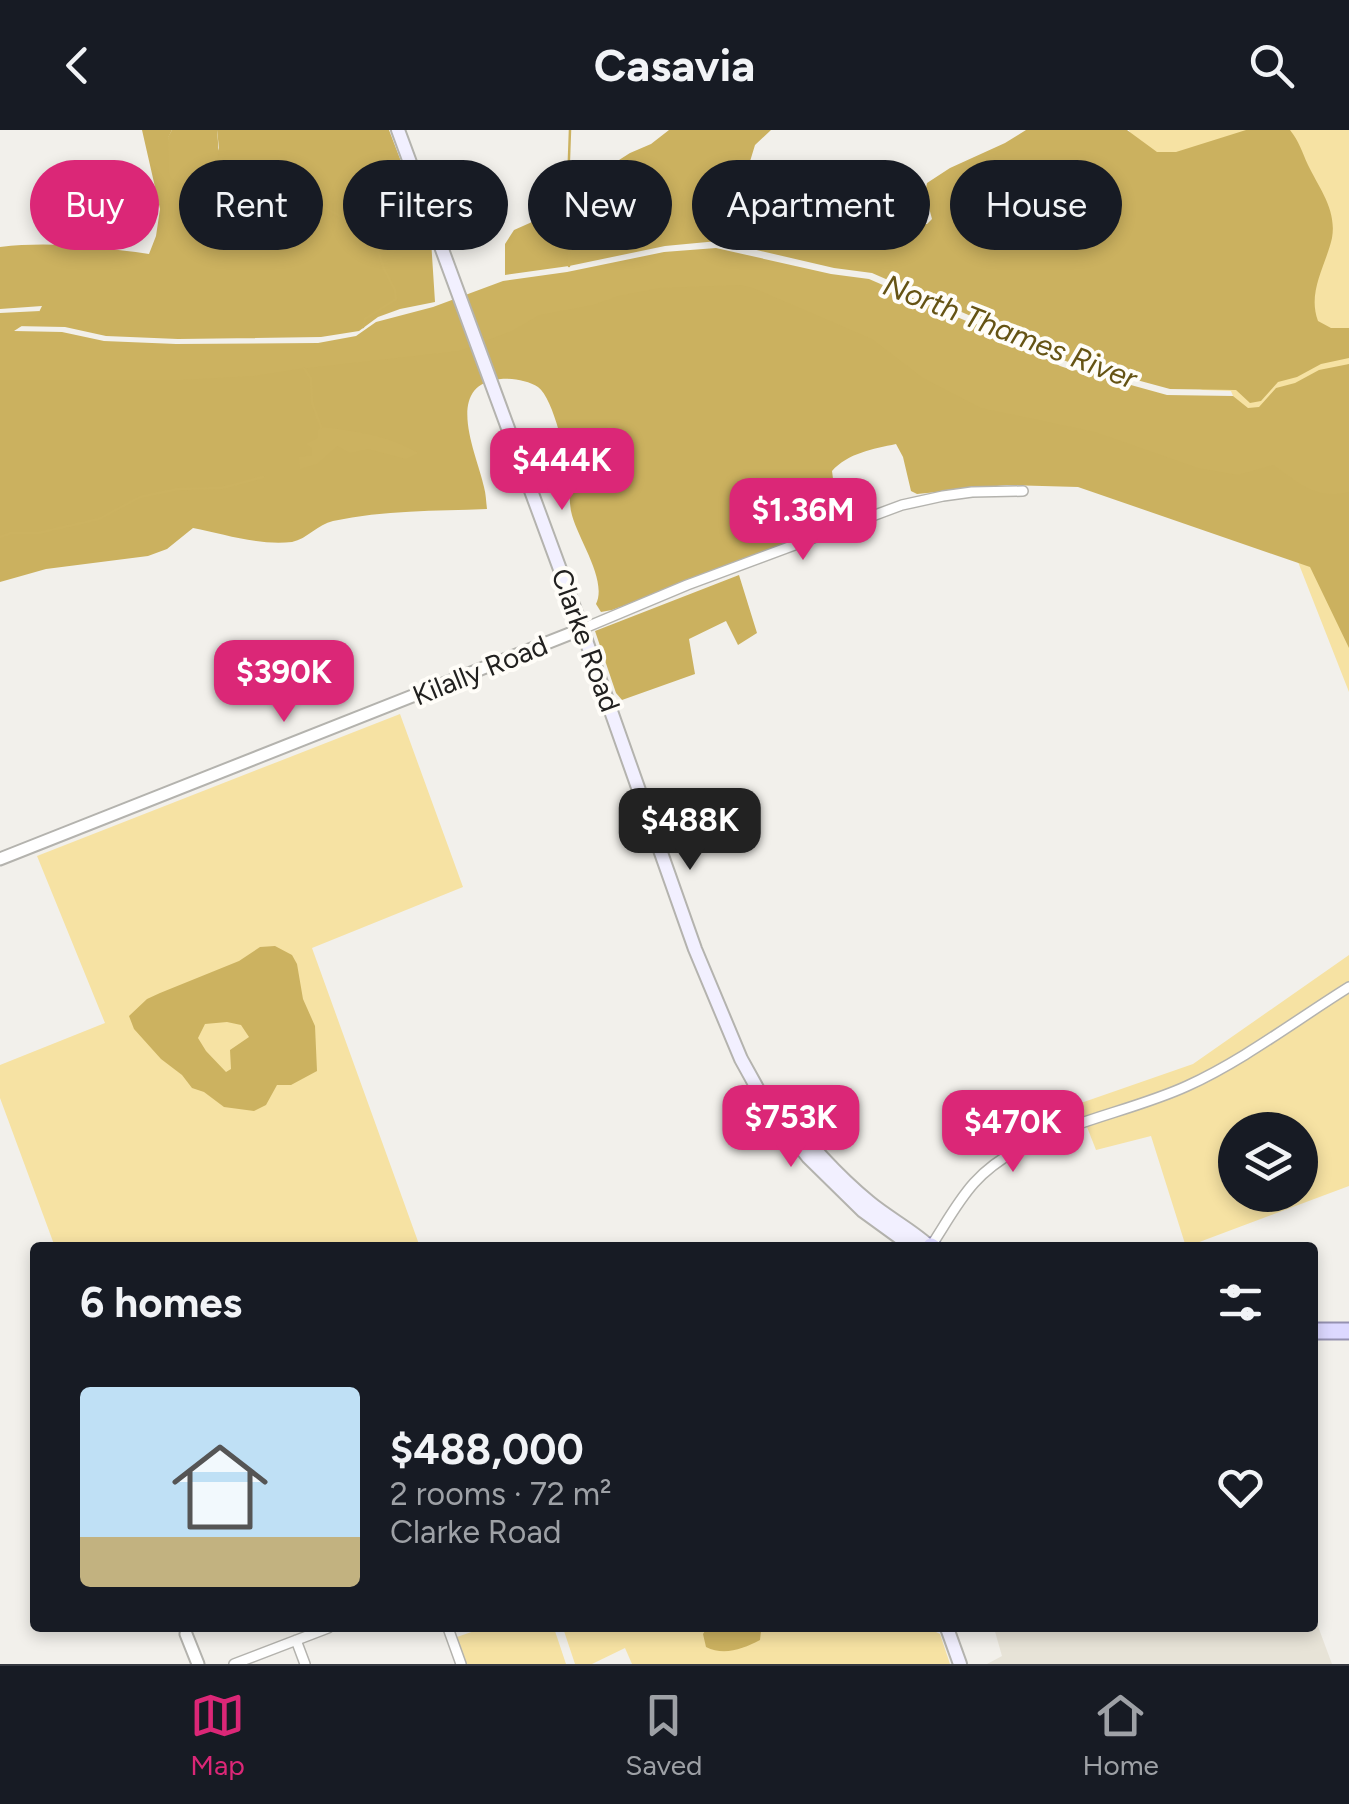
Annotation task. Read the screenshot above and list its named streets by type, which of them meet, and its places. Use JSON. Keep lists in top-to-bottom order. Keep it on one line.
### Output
{"streets":{"main road":["Clarke Road"],"street":["Kilally Road"]},"crossings":[["Clarke Road","Kilally Road"]],"water":["North Thames River"],"page":{"header":"Casavia","chip":["Buy","Rent","Filters","New","Apartment","House"],"price":["$444K","$1.36M","$390K","$488K","$753K","$470K"],"heading":"6 homes","list":[{"name":"$488,000","note":"2 rooms · 72 m² · Clarke Road"}],"tabs":["Map","Saved","Home"]}}
